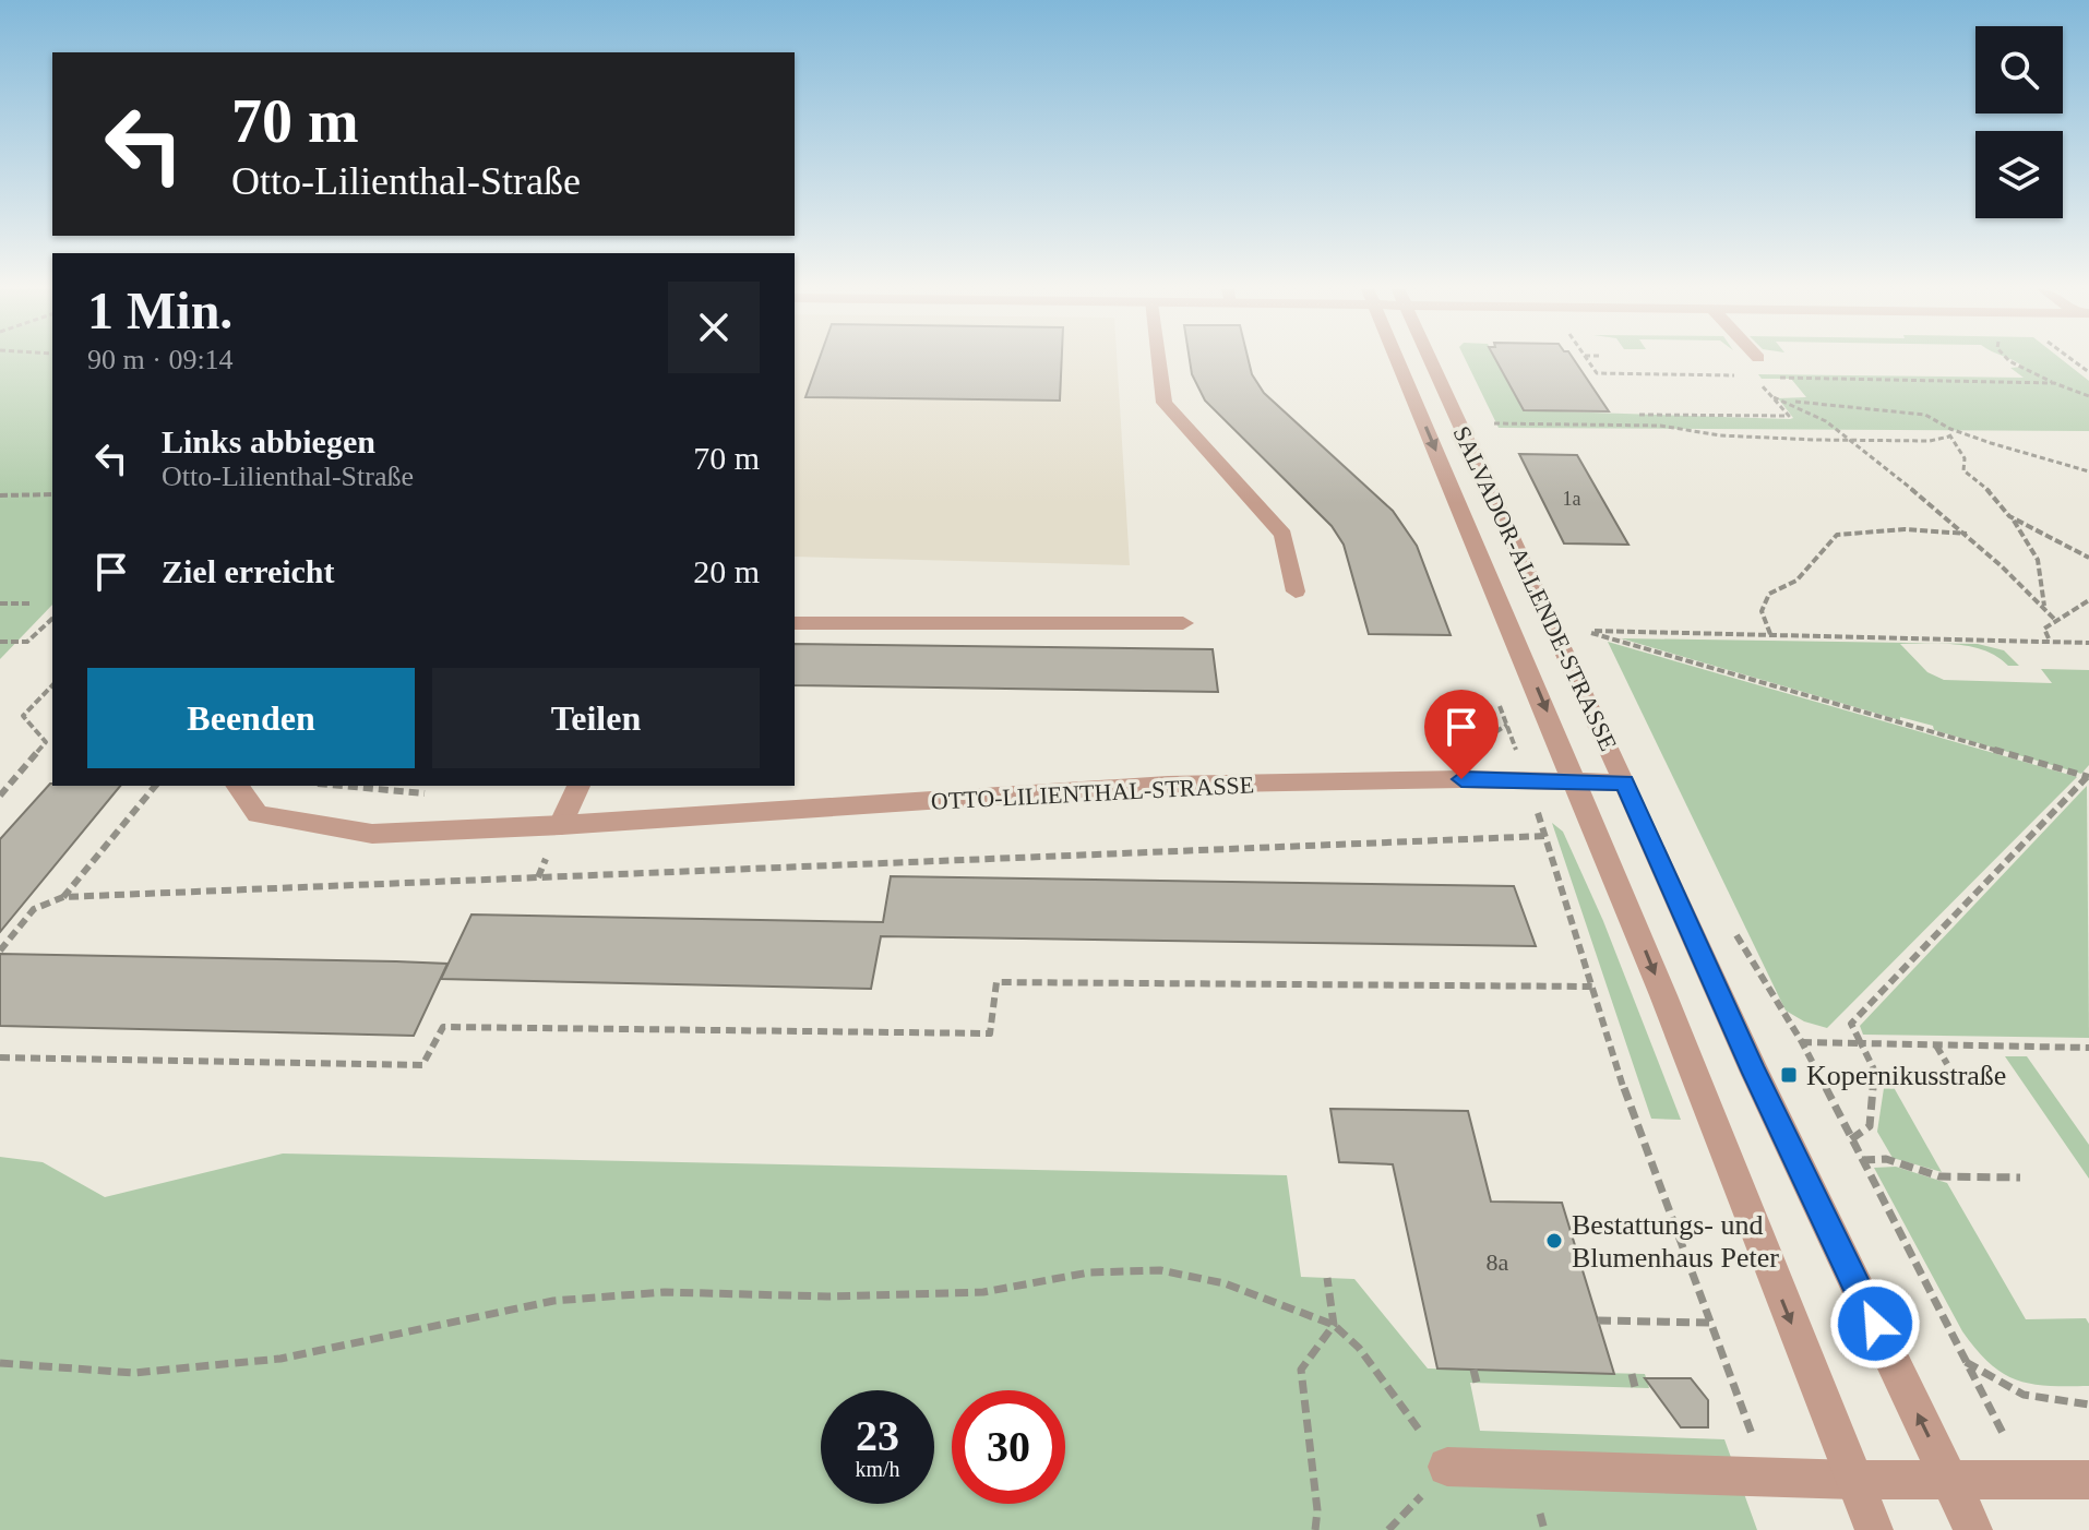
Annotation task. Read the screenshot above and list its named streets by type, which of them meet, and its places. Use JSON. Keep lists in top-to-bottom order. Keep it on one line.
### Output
{"streets":{"street":["SALVADOR-ALLENDE-STRASSE","OTTO-LILIENTHAL-STRASSE"]},"crossings":[["SALVADOR-ALLENDE-STRASSE","OTTO-LILIENTHAL-STRASSE"]],"places":{"transit":["Kopernikusstraße"],"other":["Bestattungs- und Blumenhaus Peter"]},"house_numbers":["1a","8a"],"page":{"turn":["70 m","Otto-Lilienthal-Straße"],"heading":["1 Min.","90 m · 09:14"],"list":[{"name":"Links abbiegen","note":"Otto-Lilienthal-Straße","value":"70 m"},{"name":"Ziel erreicht","value":"20 m"}],"buttons":["Beenden","Teilen"],"speed":"23 km/h","limit":"30"}}
